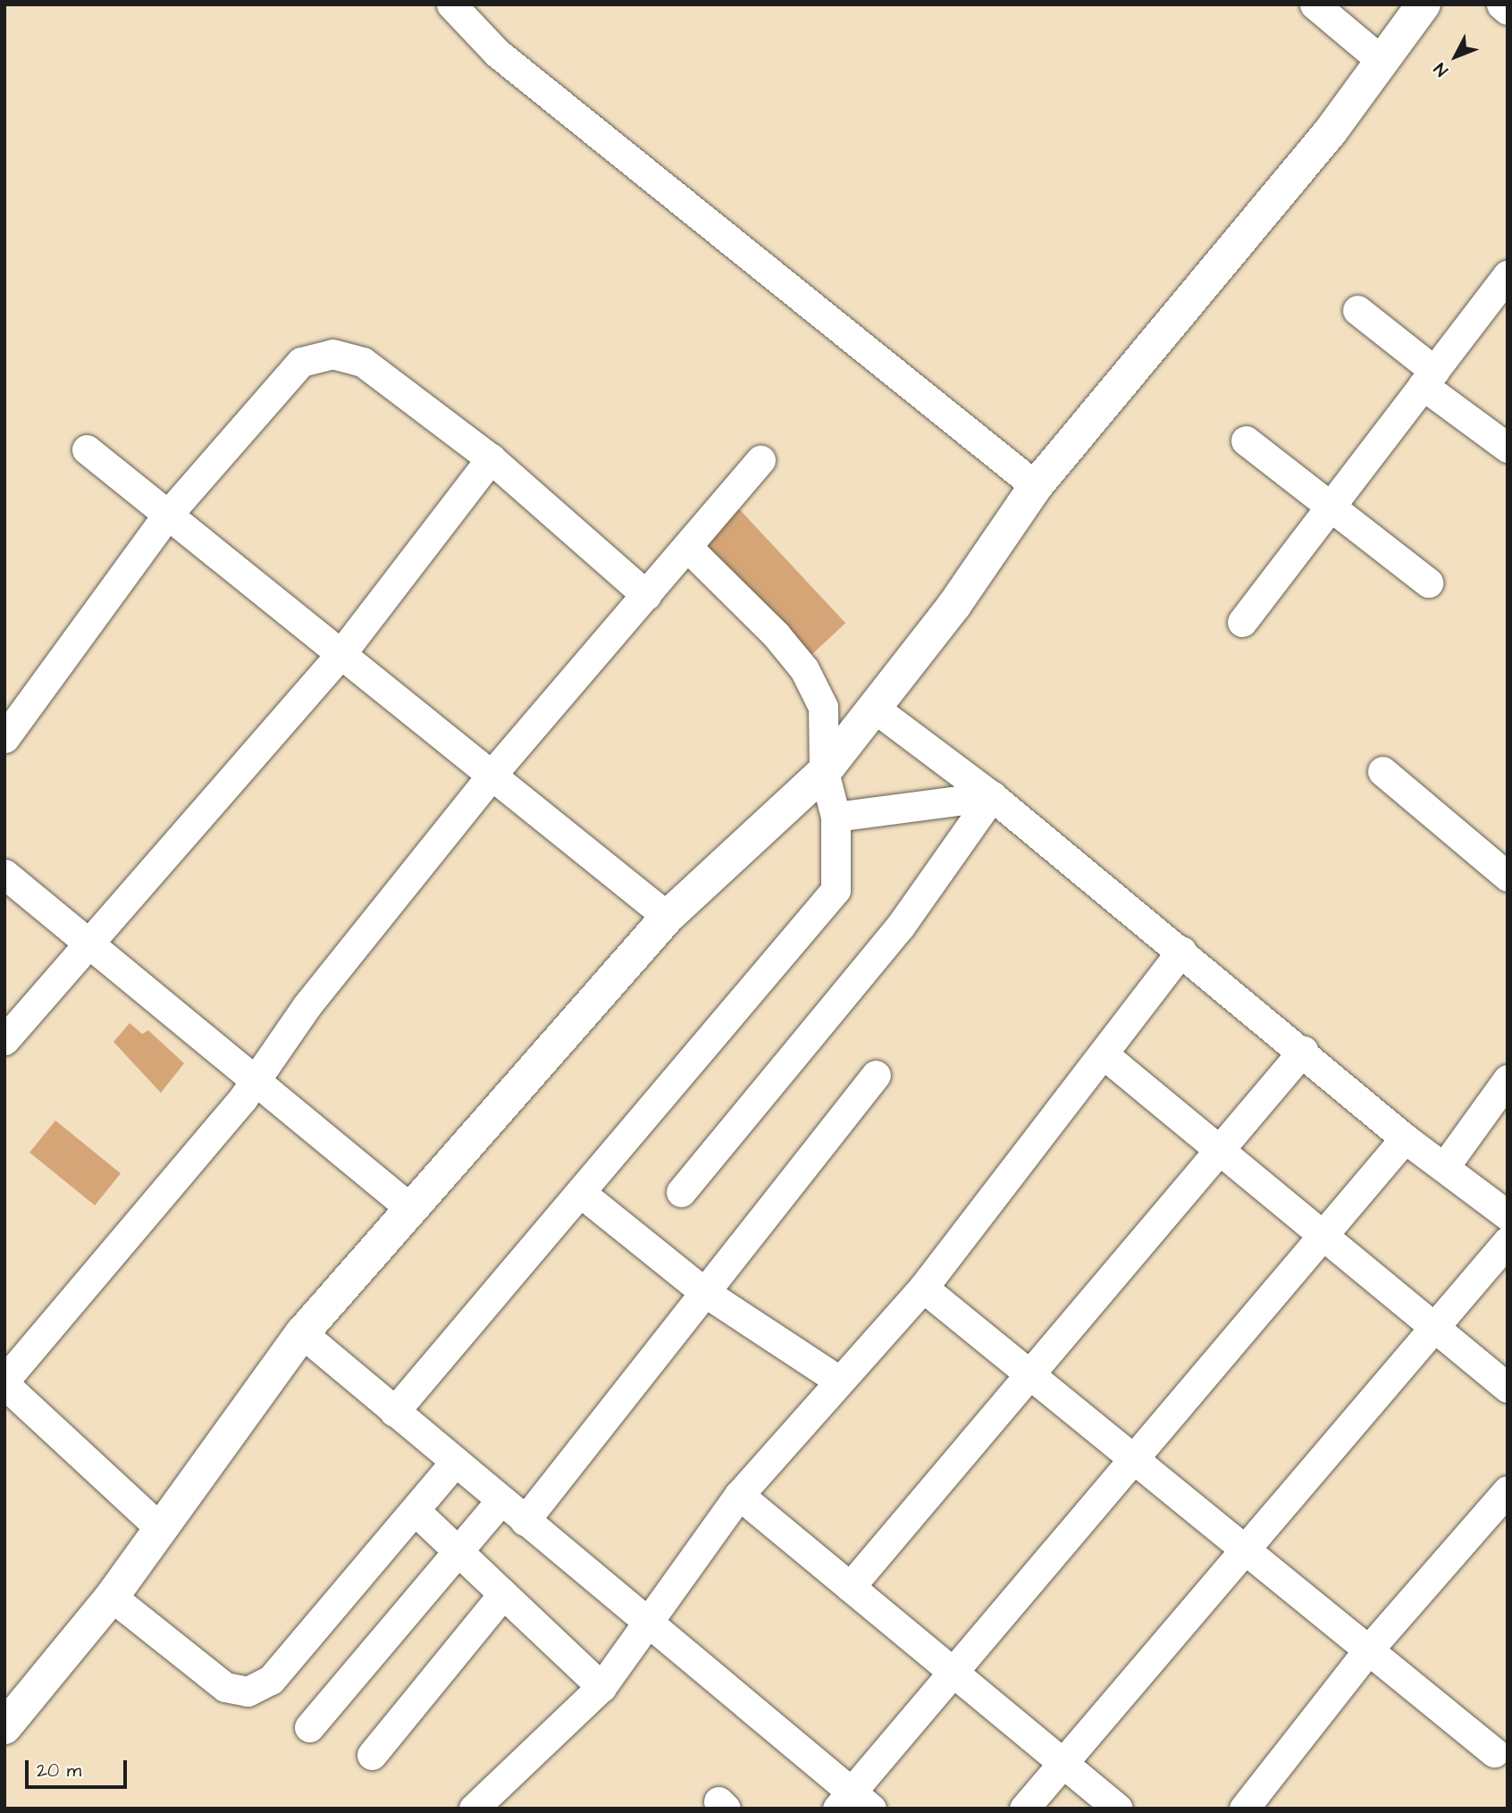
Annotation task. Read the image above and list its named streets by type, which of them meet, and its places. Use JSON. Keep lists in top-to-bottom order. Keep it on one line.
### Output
{"scale_bar":"20 m","north":"bottom left"}
